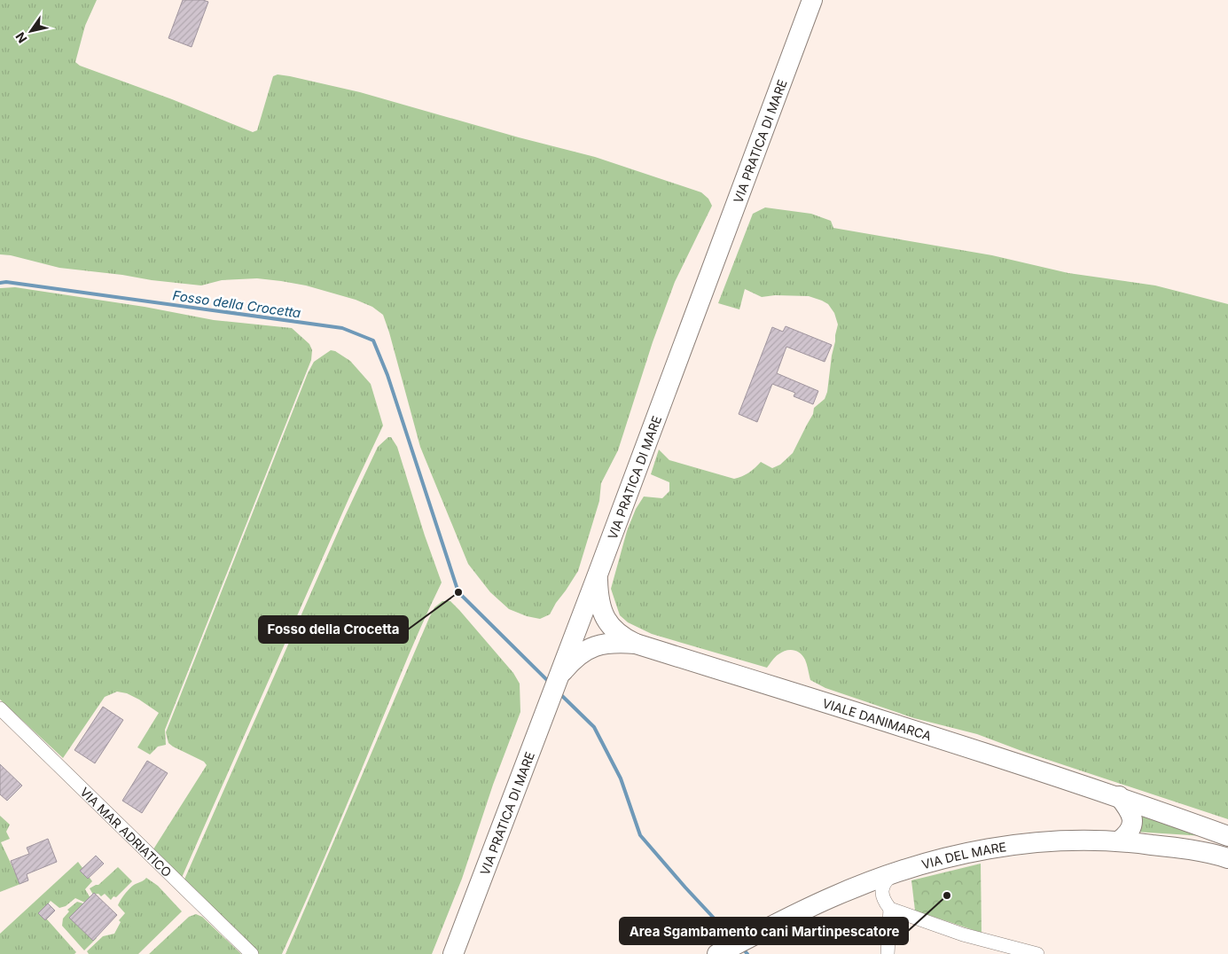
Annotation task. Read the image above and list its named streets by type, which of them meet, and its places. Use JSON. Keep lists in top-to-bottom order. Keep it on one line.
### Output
{"streets":{"main road":["VIA PRATICA DI MARE","VIALE DANIMARCA","VIA DEL MARE"],"street":["VIA MAR ADRIATICO"]},"crossings":[["VIA PRATICA DI MARE","VIALE DANIMARCA"]],"water":["Fosso della Crocetta"],"places":["Fosso della Crocetta","Area Sgambamento cani Martinpescatore"],"north":"bottom left"}
